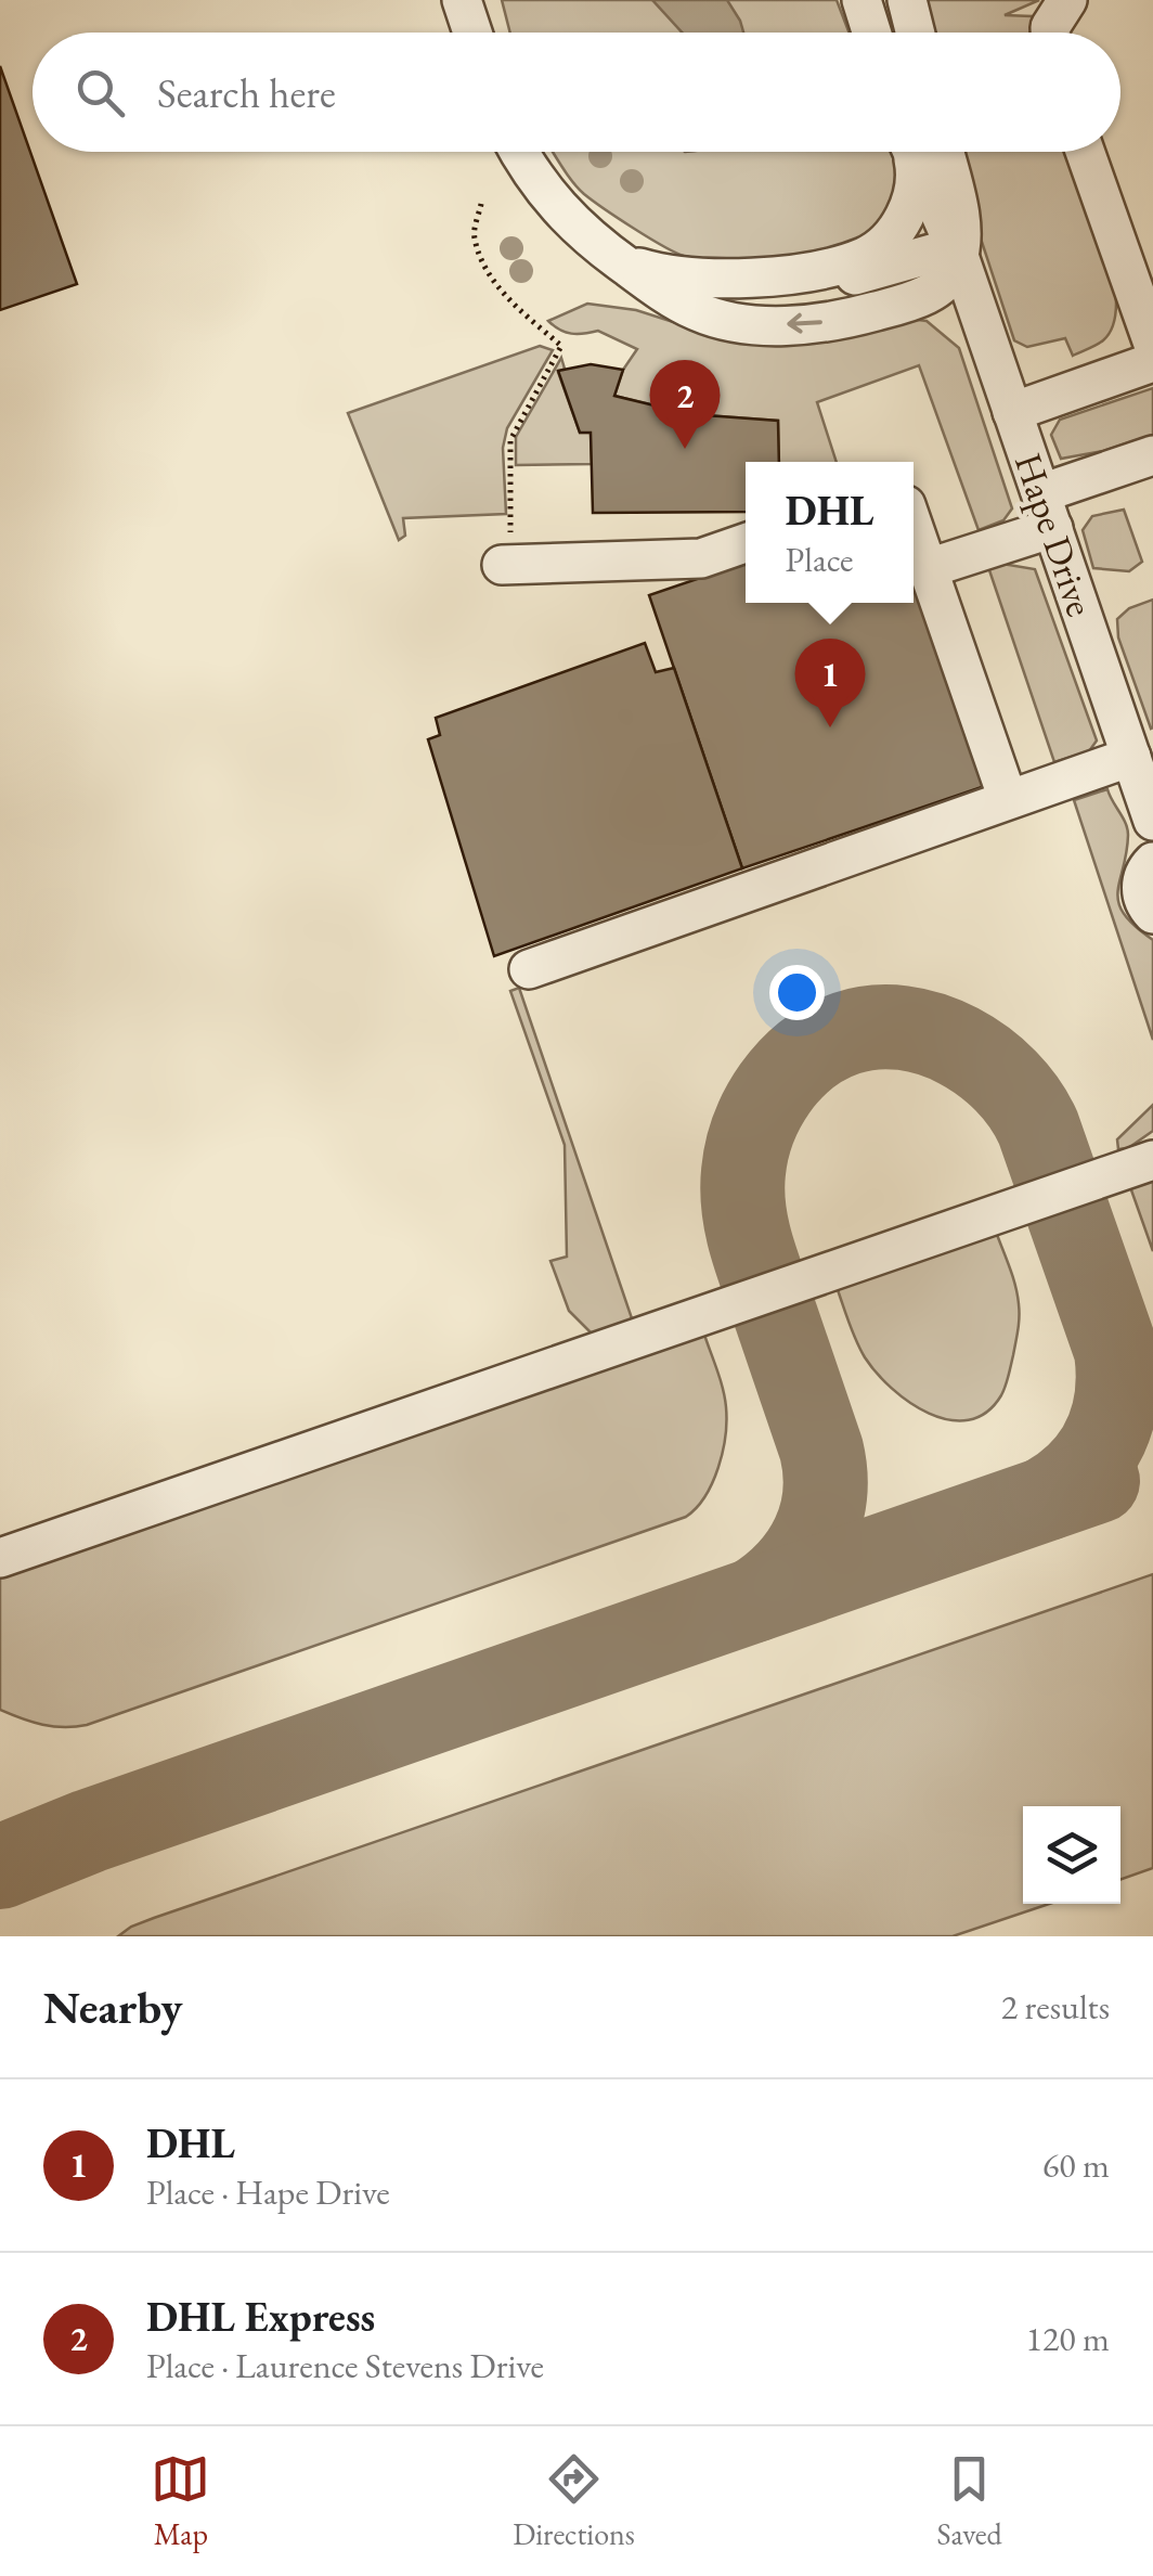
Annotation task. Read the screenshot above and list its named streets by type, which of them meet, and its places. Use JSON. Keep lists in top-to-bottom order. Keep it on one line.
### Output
{"streets":{"street":["Hape Drive"]},"page":{"search":"Search here","pins":["2","1"],"popup":["DHL","Place"],"heading":["Nearby","2 results"],"list":[{"mark":"1","name":"DHL","note":"Place · Hape Drive","value":"60 m"},{"mark":"2","name":"DHL Express","note":"Place · Laurence Stevens Drive","value":"120 m"}],"nav":["Map","Directions","Saved"]}}
